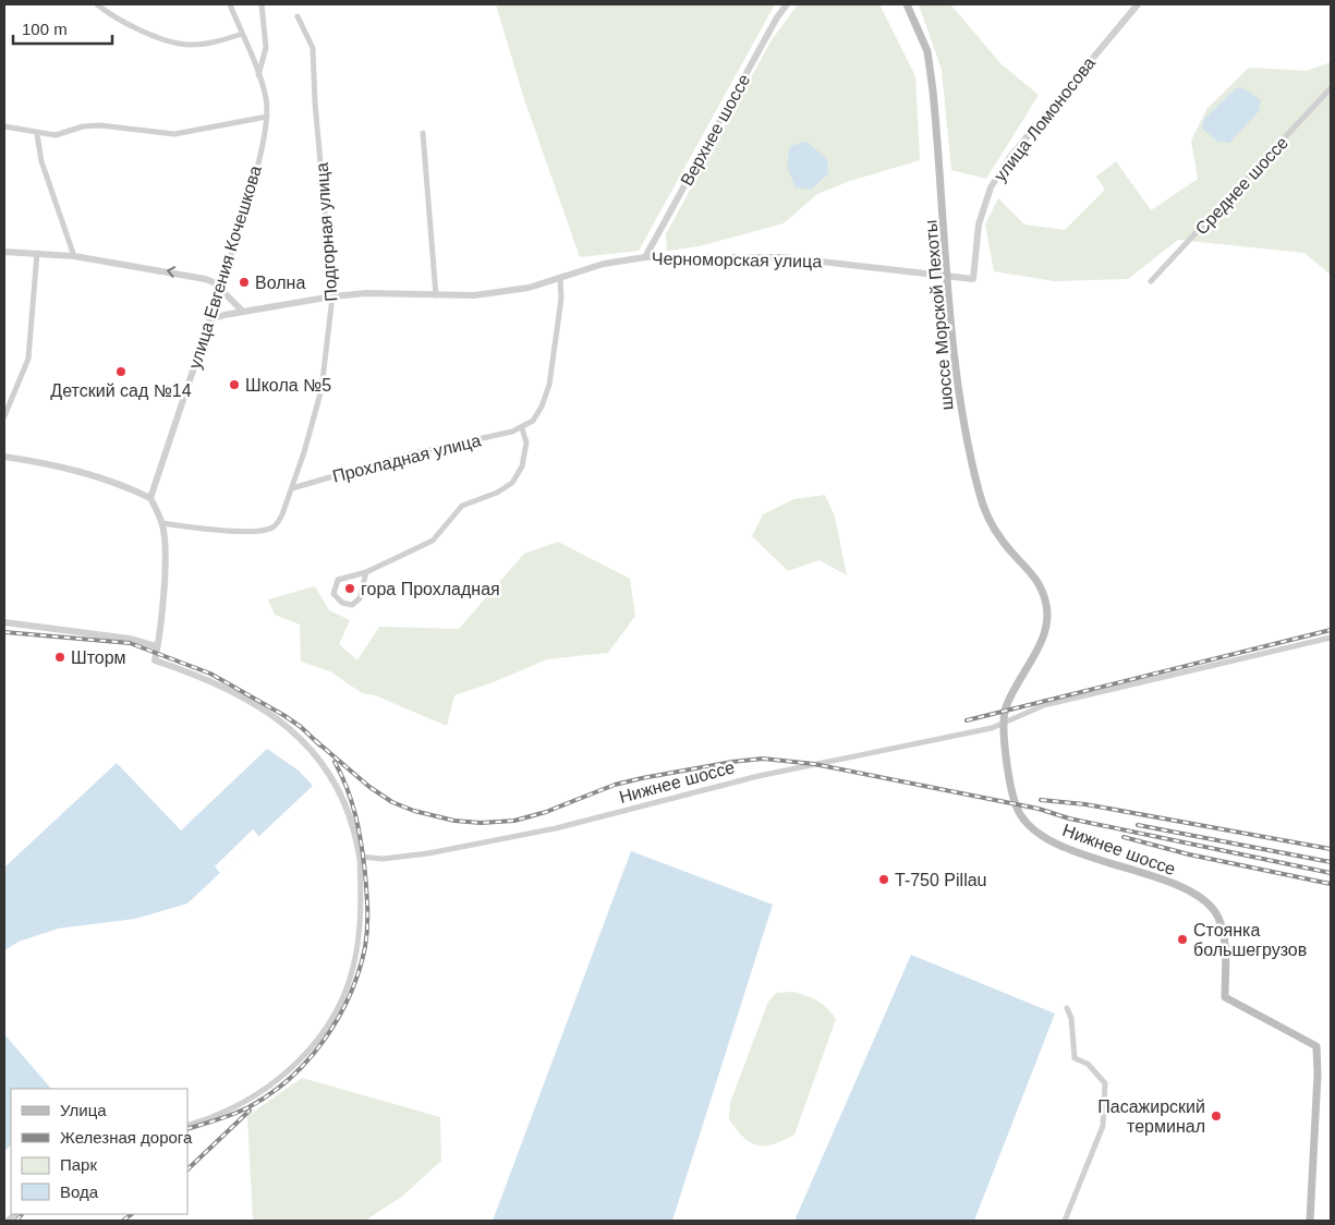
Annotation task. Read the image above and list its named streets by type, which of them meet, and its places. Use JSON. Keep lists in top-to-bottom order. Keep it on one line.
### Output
{"streets":{"main road":["шоссе Морской Пехоты","Нижнее шоссе"],"street":["улица Ломоносова","Верхнее шоссе","Среднее шоссе","Подгорная улица","Черноморская улица","улица Евгения Кочешкова","Прохладная улица"]},"crossings":[["улица Ломоносова","Черноморская улица"],["Верхнее шоссе","Черноморская улица"],["Подгорная улица","Черноморская улица"],["Подгорная улица","Прохладная улица"],["Черноморская улица","улица Евгения Кочешкова"],["Черноморская улица","шоссе Морской Пехоты"],["шоссе Морской Пехоты","Нижнее шоссе"]],"places":["Волна","Детский сад №14","Школа №5","гора Прохладная","Шторм","T-750 Pillau","Стоянка большегрузов","Пасажирский терминал"],"legend":["Улица","Железная дорога","Парк","Вода"],"scale_bar":"100 m"}
